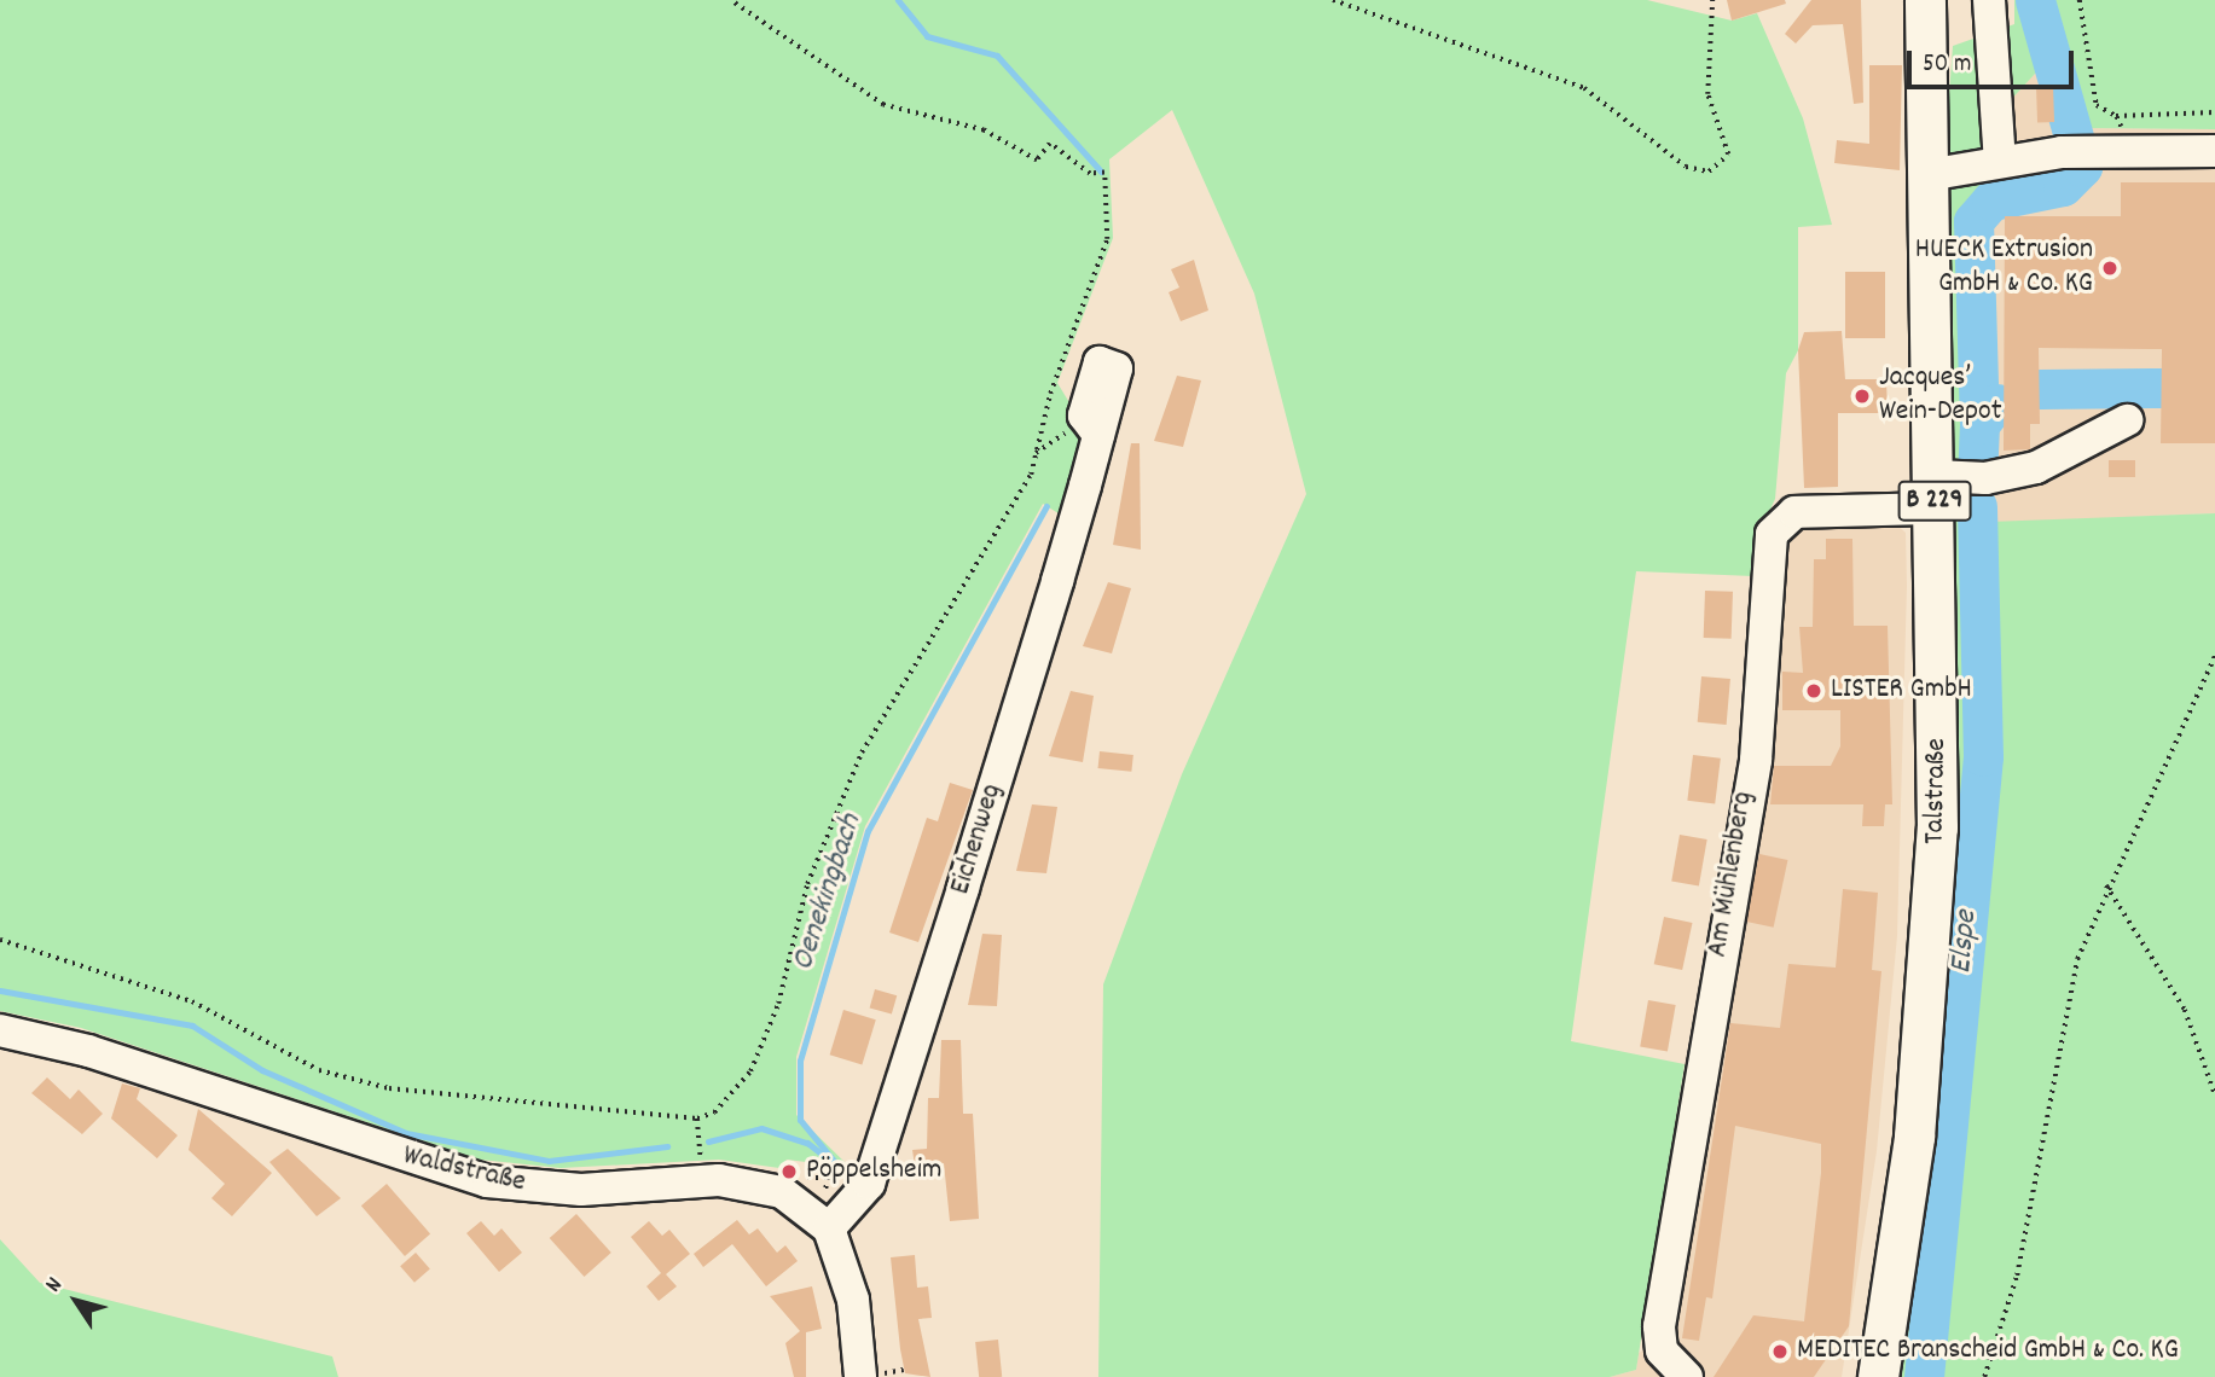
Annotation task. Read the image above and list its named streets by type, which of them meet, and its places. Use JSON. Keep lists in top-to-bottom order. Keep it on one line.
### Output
{"streets":{"main road":["B 229","Talstraße"],"street":["Eichenweg","Am Mühlenberg","Waldstraße"]},"crossings":[["Talstraße","Am Mühlenberg"],["Eichenweg","Waldstraße"]],"water":["Oenekingbach","Elspe"],"places":["HUECK Extrusion GmbH & Co. KG","Jacques’ Wein-Depot","LISTER GmbH","Pöppelsheim","MEDITEC Branscheid GmbH & Co. KG"],"scale_bar":"50 m","north":"top left"}
